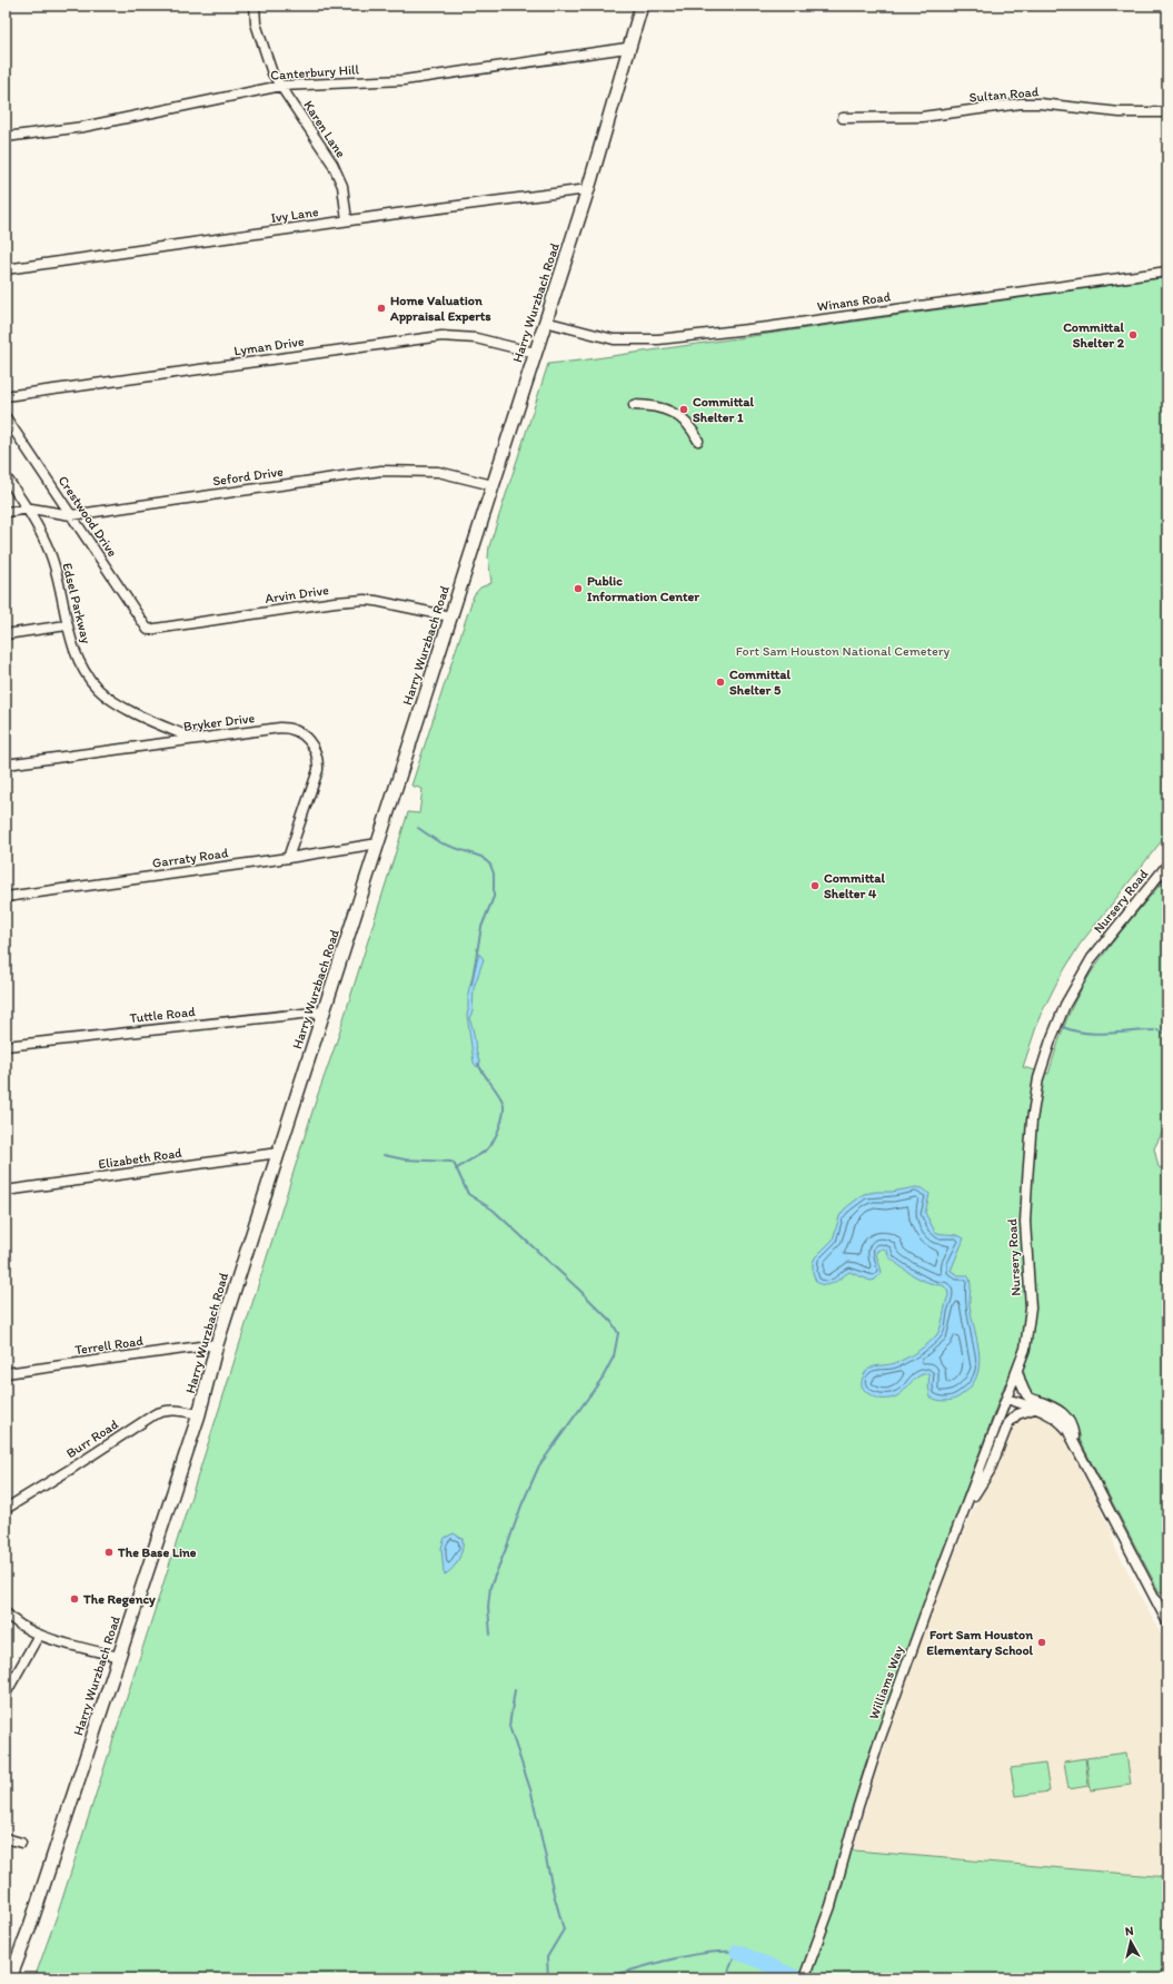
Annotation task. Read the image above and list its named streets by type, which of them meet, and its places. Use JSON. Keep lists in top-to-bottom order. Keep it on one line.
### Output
{"streets":{"main road":["Harry Wurzbach Road"],"street":["Canterbury Hill","Sultan Road","Karen Lane","Ivy Lane","Winans Road","Lyman Drive","Seford Drive","Crestwood Drive","Arvin Drive","Edsel Parkway","Bryker Drive","Garraty Road","Nursery Road","Tuttle Road","Elizabeth Road","Terrell Road","Burr Road","Williams Way"]},"crossings":[["Canterbury Hill","Karen Lane"],["Canterbury Hill","Harry Wurzbach Road"],["Karen Lane","Ivy Lane"],["Ivy Lane","Harry Wurzbach Road"],["Winans Road","Harry Wurzbach Road"],["Harry Wurzbach Road","Lyman Drive"],["Harry Wurzbach Road","Seford Drive"],["Harry Wurzbach Road","Arvin Drive"],["Harry Wurzbach Road","Garraty Road"],["Harry Wurzbach Road","Tuttle Road"],["Harry Wurzbach Road","Elizabeth Road"],["Harry Wurzbach Road","Terrell Road"],["Harry Wurzbach Road","Burr Road"],["Seford Drive","Crestwood Drive"],["Seford Drive","Edsel Parkway"],["Crestwood Drive","Arvin Drive"],["Edsel Parkway","Bryker Drive"],["Bryker Drive","Garraty Road"],["Nursery Road","Williams Way"]],"parks":["Fort Sam Houston National Cemetery"],"places":["Home Valuation Appraisal Experts","Committal Shelter 2","Committal Shelter 1","Public Information Center","Committal Shelter 5","Committal Shelter 4","The Base Line","The Regency","Fort Sam Houston Elementary School"],"north":"top"}
